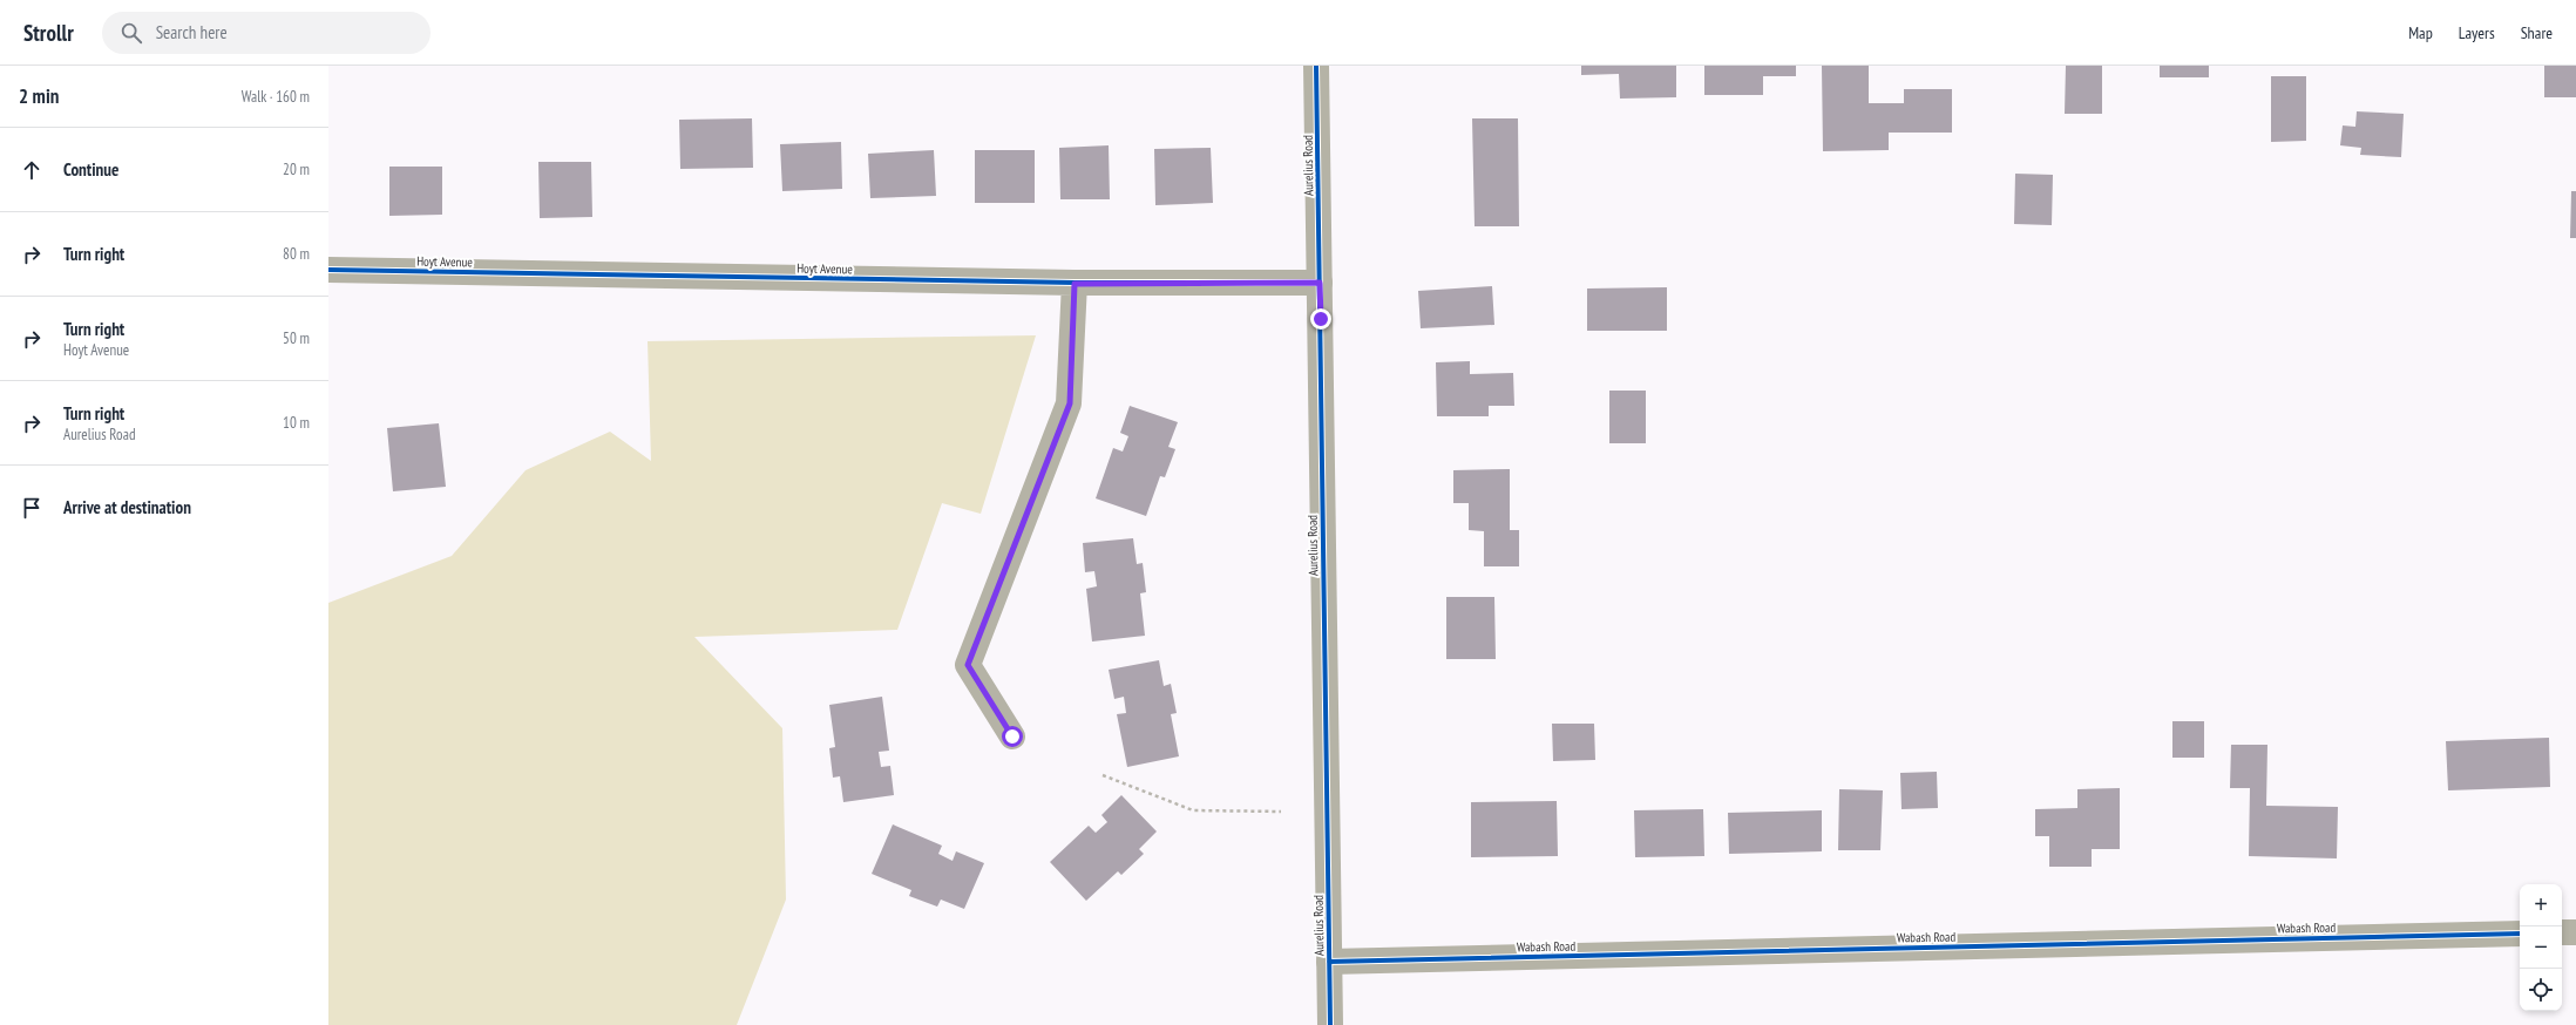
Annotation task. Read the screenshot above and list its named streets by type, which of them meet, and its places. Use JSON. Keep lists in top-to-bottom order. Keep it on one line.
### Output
{"streets":{"street":["Aurelius Road","Hoyt Avenue","Wabash Road"]},"crossings":[["Aurelius Road","Hoyt Avenue"],["Aurelius Road","Wabash Road"]],"page":{"header":"Strollr","search":"Search here","nav":["Map","Layers","Share"],"heading":["2 min","Walk · 160 m"],"list":[["Continue","20 m"],["Turn right","80 m"],["Turn right","Hoyt Avenue","50 m"],["Turn right","Aurelius Road","10 m"],"Arrive at destination"],"map_buttons":["+","−"]}}
